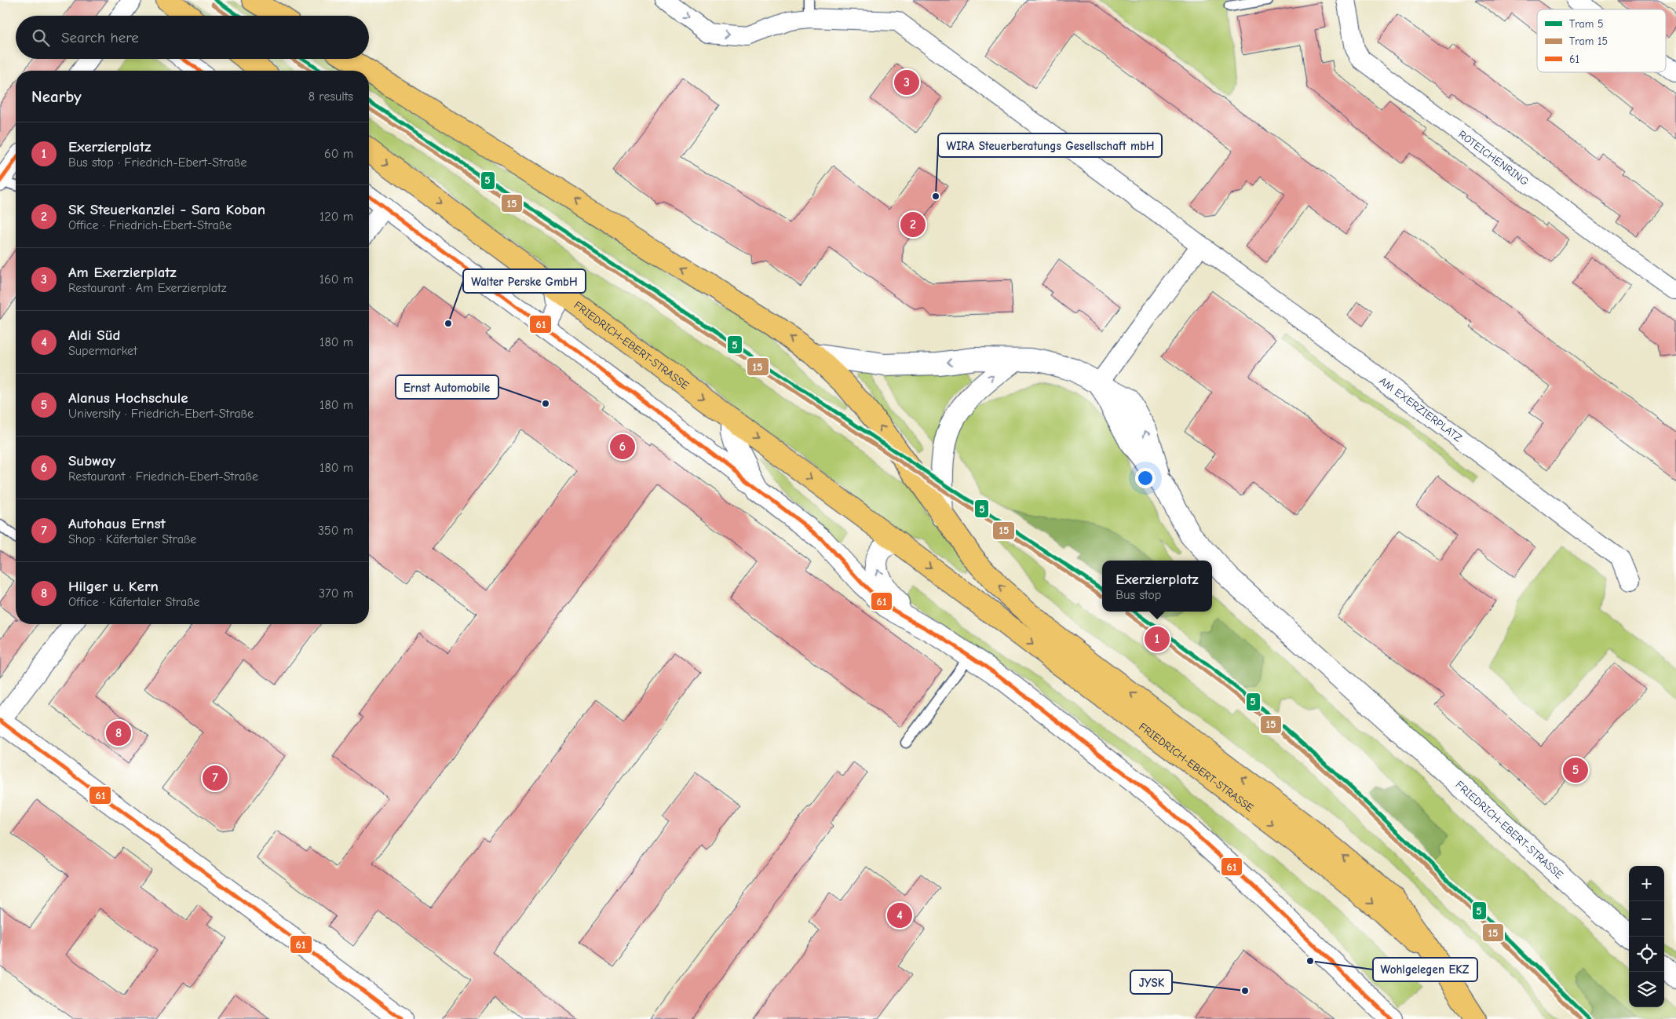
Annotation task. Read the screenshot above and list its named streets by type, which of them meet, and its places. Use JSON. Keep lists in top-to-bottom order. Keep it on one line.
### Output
{"streets":{"main road":["FRIEDRICH-EBERT-STRASSE"],"street":["ROTEICHENRING","AM EXERZIERPLATZ"]},"places":["WIRA Steuerberatungs Gesellschaft mbH","Walter Perske GmbH","Ernst Automobile","Wohlgelegen EKZ","JYSK"],"lines":["tram line 5","tram line 15","transit line 61"],"legend":["Tram 5","Tram 15","61"],"page":{"search":"Search here","pins":["3","2","6","1","8","5","7","4"],"heading":["Nearby","8 results"],"list":[{"mark":"1","name":"Exerzierplatz","note":"Bus stop · Friedrich-Ebert-Straße","value":"60 m"},{"mark":"2","name":"SK Steuerkanzlei - Sara Koban","note":"Office · Friedrich-Ebert-Straße","value":"120 m"},{"mark":"3","name":"Am Exerzierplatz","note":"Restaurant · Am Exerzierplatz","value":"160 m"},{"mark":"4","name":"Aldi Süd","note":"Supermarket","value":"180 m"},{"mark":"5","name":"Alanus Hochschule","note":"University · Friedrich-Ebert-Straße","value":"180 m"},{"mark":"6","name":"Subway","note":"Restaurant · Friedrich-Ebert-Straße","value":"180 m"},{"mark":"7","name":"Autohaus Ernst","note":"Shop · Käfertaler Straße","value":"350 m"},{"mark":"8","name":"Hilger u. Kern","note":"Office · Käfertaler Straße","value":"370 m"}],"popup":["Exerzierplatz","Bus stop"],"map_buttons":["+","−"]}}
